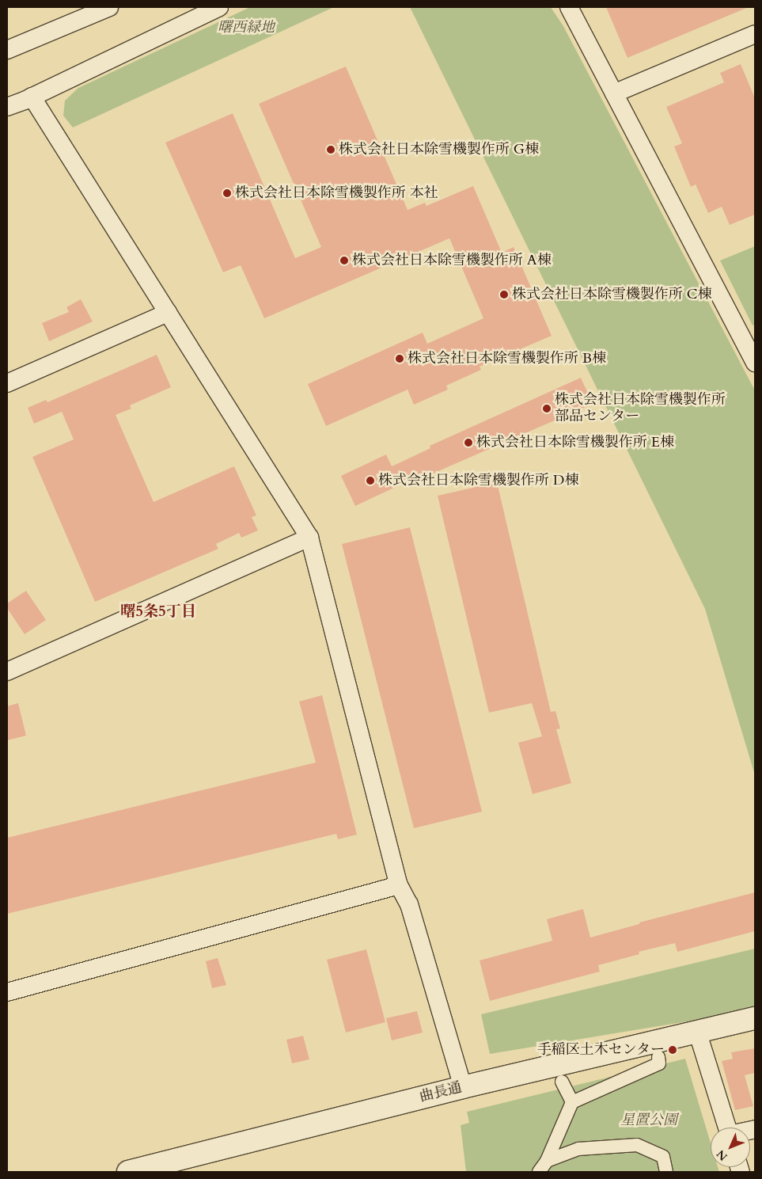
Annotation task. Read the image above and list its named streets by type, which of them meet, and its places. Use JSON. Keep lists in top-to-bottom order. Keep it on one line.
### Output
{"streets":{"street":["曲長通"]},"districts":["曙5条5丁目"],"parks":["曙西緑地","星置公園"],"places":["株式会社日本除雪機製作所 G棟","株式会社日本除雪機製作所 本社","株式会社日本除雪機製作所 A棟","株式会社日本除雪機製作所 C棟","株式会社日本除雪機製作所 B棟","株式会社日本除雪機製作所 部品センター","株式会社日本除雪機製作所 E棟","株式会社日本除雪機製作所 D棟","手稲区土木センター"],"north":"bottom left"}
